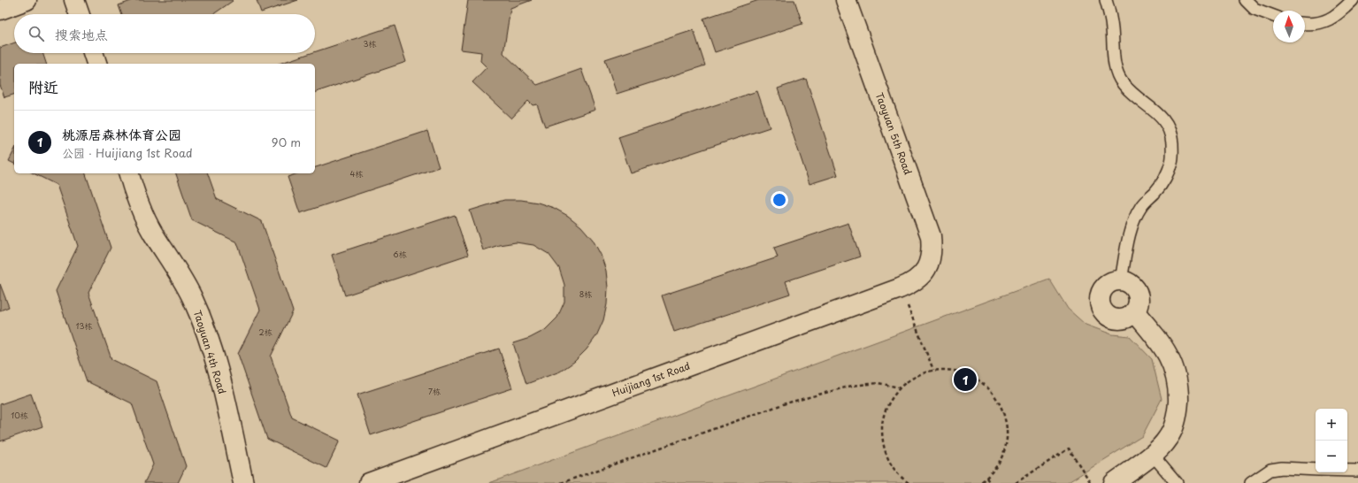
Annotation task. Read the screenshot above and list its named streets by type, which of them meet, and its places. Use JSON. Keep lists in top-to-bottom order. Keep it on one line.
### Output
{"streets":{"street":["Taoyuan 5th Road","Taoyuan 4th Road","Huijiang 1st Road"]},"crossings":[["Taoyuan 5th Road","Huijiang 1st Road"]],"house_numbers":["3栋","4栋","6栋","8栋","13栋","2栋","7栋","10栋"],"north":"top","page":{"search":"搜索地点","heading":"附近","list":[{"mark":"1","name":"桃源居森林体育公园","note":"公园 · Huijiang 1st Road","value":"90 m"}],"pins":"1","map_buttons":["+","−"]}}
